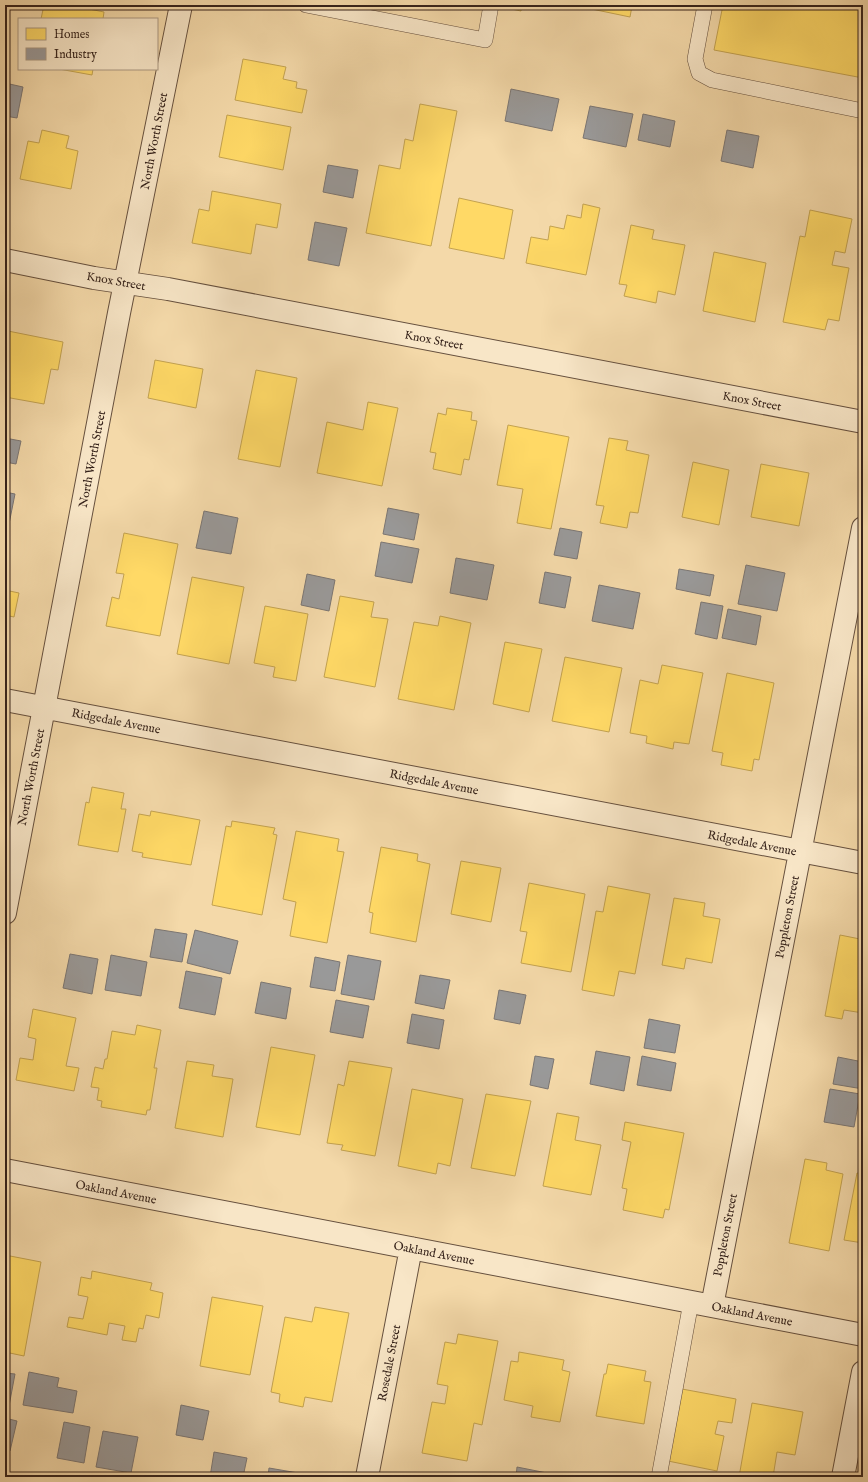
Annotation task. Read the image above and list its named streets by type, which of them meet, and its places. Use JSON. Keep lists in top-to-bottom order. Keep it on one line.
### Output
{"streets":{"street":["North Worth Street","Knox Street","Ridgedale Avenue","Poppleton Street","Oakland Avenue","Rosedale Street"]},"crossings":[["North Worth Street","Knox Street"],["North Worth Street","Ridgedale Avenue"],["Ridgedale Avenue","Poppleton Street"],["Poppleton Street","Oakland Avenue"],["Oakland Avenue","Rosedale Street"]],"legend":["Homes","Industry"]}
